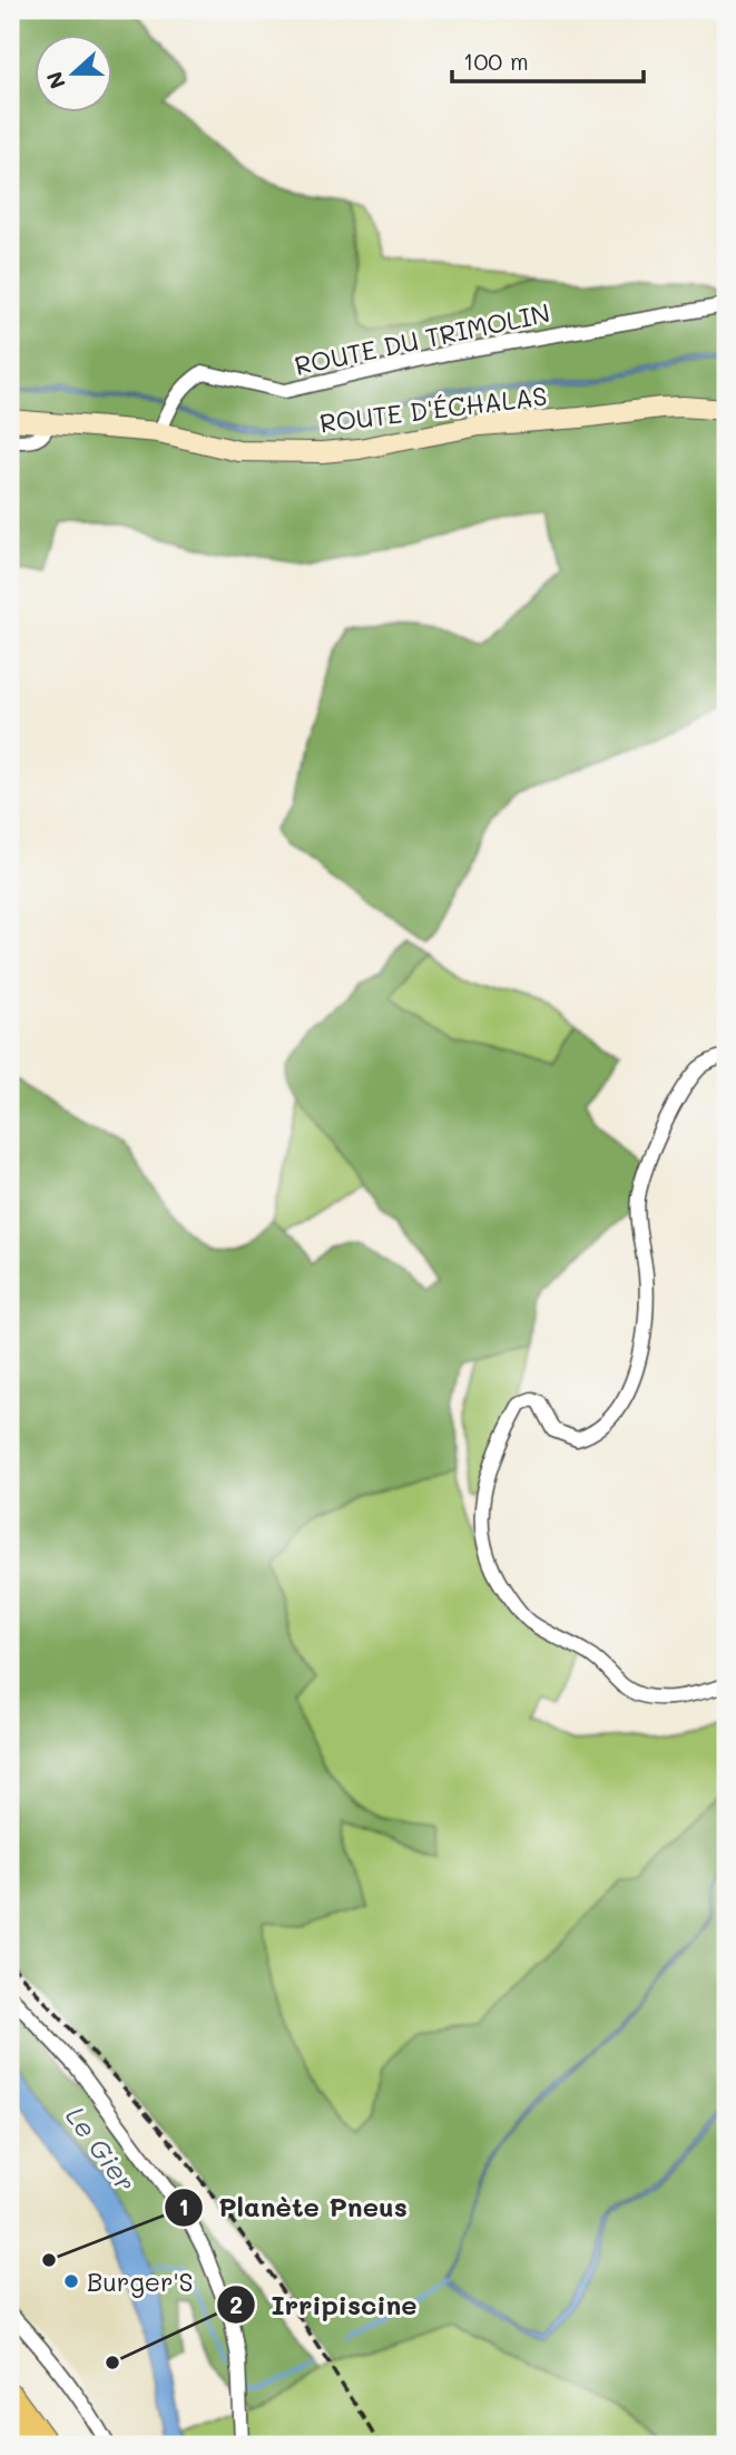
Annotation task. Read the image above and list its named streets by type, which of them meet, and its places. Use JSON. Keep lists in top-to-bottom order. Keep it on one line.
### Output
{"streets":{"street":["ROUTE DU TRIMOLIN","ROUTE D'ÉCHALAS"]},"crossings":[["ROUTE DU TRIMOLIN","ROUTE D'ÉCHALAS"]],"water":["Le Gier"],"places":["Planète Pneus","Burger'S","Irripiscine"],"scale_bar":"100 m","north":"left"}
